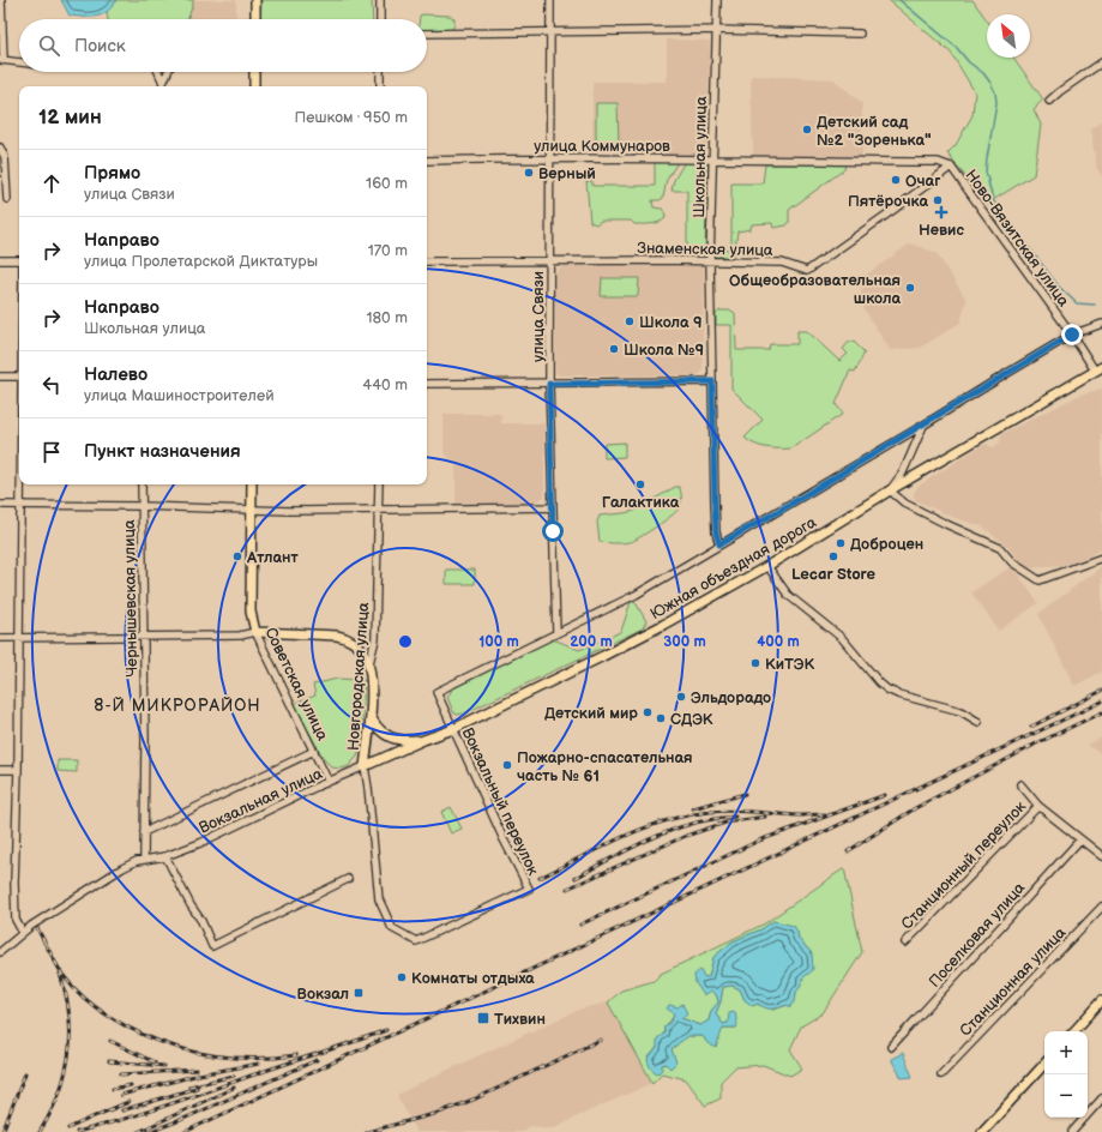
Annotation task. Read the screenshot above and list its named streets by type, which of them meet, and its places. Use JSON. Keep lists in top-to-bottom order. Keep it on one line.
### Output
{"streets":{"main road":["Южная объездная дорога","Новгородская улица","Советская улица"],"street":["улица Коммунаров","Школьная улица","Ново-Вязитская улица","Знаменская улица","улица Связи","Чернышевская улица","Вокзальная улица","Вокзальный переулок","Станционный переулок","Поселковая улица","Станционная улица"]},"crossings":[["улица Коммунаров","Школьная улица"],["улица Коммунаров","Ново-Вязитская улица"],["улица Коммунаров","Знаменская улица"],["улица Коммунаров","улица Связи"],["Школьная улица","Знаменская улица"],["Ново-Вязитская улица","Знаменская улица"],["Ново-Вязитская улица","Южная объездная дорога"],["Знаменская улица","улица Связи"],["улица Связи","Вокзальный переулок"],["Южная объездная дорога","Новгородская улица"],["Южная объездная дорога","Вокзальная улица"],["Южная объездная дорога","Вокзальный переулок"],["Чернышевская улица","Вокзальная улица"],["Новгородская улица","Вокзальная улица"],["Новгородская улица","Вокзальный переулок"],["Советская улица","Вокзальная улица"]],"districts":["8-Й МИКРОРАЙОН"],"places":{"other":["Детский сад №2 \"Зоренька\"","Верный","Очаг","Пятёрочка","Общеобразовательная школа","Школа 9","Школа №9","Галактика","Доброцен","Атлант","Lecar Store","КиТЭК","Эльдорадо","Детский мир","СДЭК","Пожарно-спасательная часть № 61","Комнаты отдыха"],"health":["Невис"],"transit":["Вокзал","Тихвин"]},"north":"top left","page":{"search":"Поиск","heading":["12 мин","Пешком · 950 m"],"list":[["Прямо","улица Связи","160 m"],["Направо","улица Пролетарской Диктатуры","170 m"],["Направо","Школьная улица","180 m"],["Налево","улица Машиностроителей","440 m"],"Пункт назначения"],"map_buttons":["+","−"]},"rings":["100 m","200 m","300 m","400 m"]}
